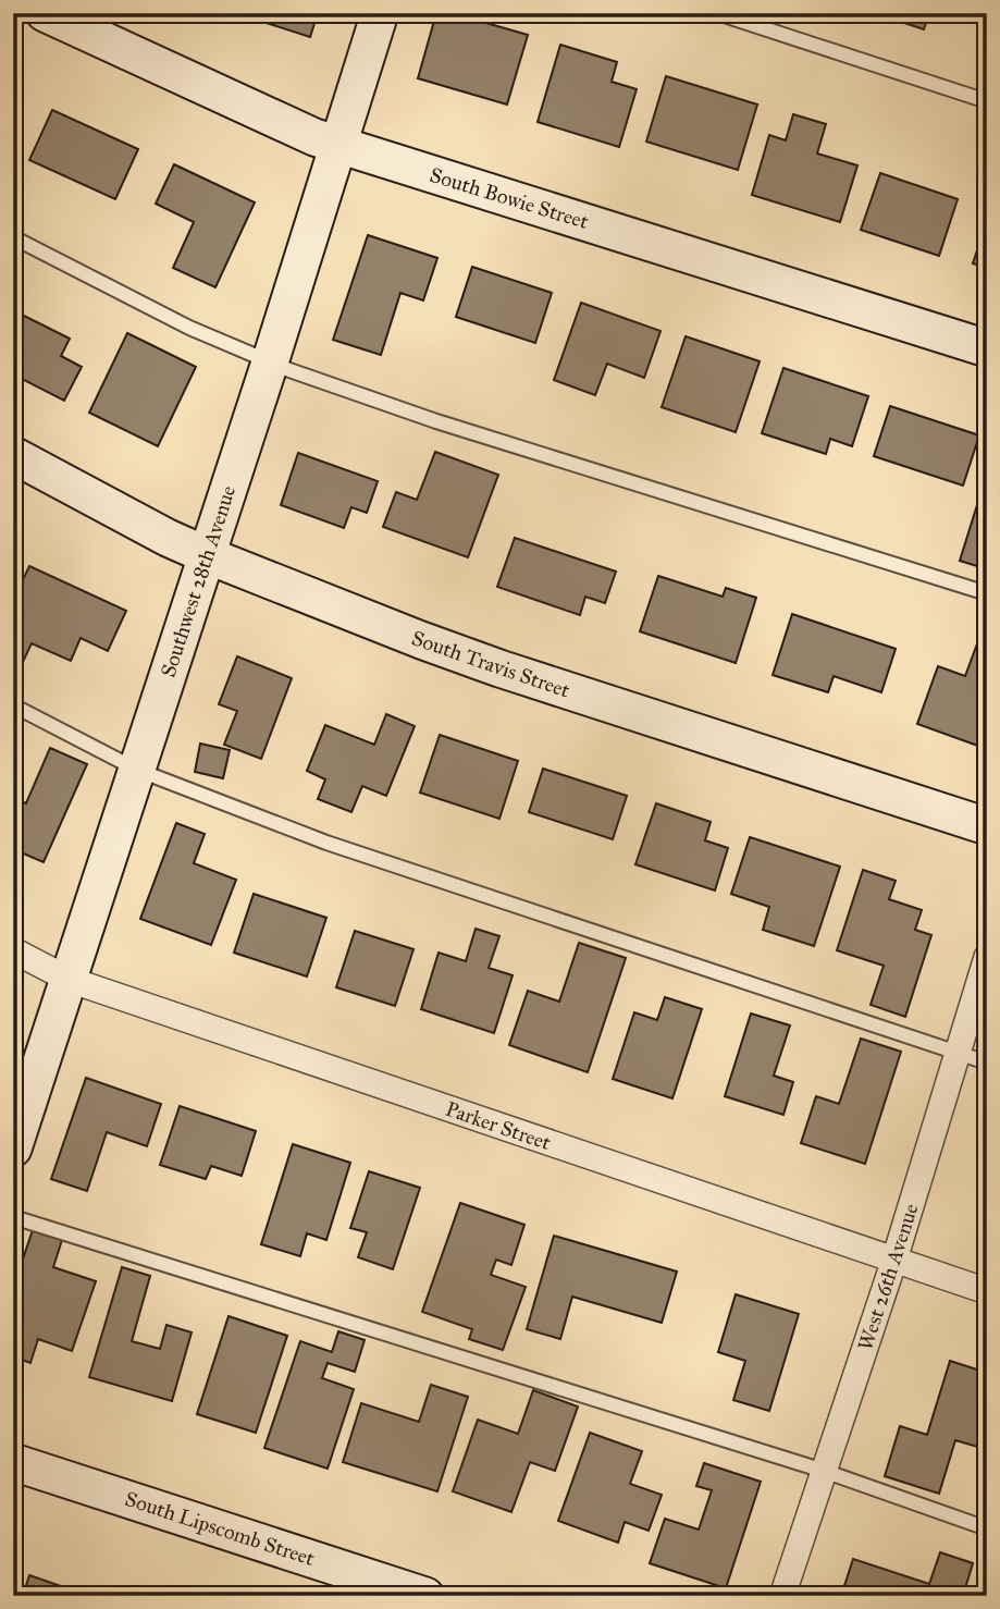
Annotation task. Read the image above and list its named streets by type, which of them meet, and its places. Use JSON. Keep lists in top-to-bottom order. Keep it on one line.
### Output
{"streets":{"main road":["South Bowie Street","Southwest 28th Avenue","South Travis Street","South Lipscomb Street"],"street":["Parker Street","West 26th Avenue"]},"crossings":[["South Bowie Street","Southwest 28th Avenue"],["Southwest 28th Avenue","South Travis Street"],["Southwest 28th Avenue","Parker Street"],["Parker Street","West 26th Avenue"]]}
